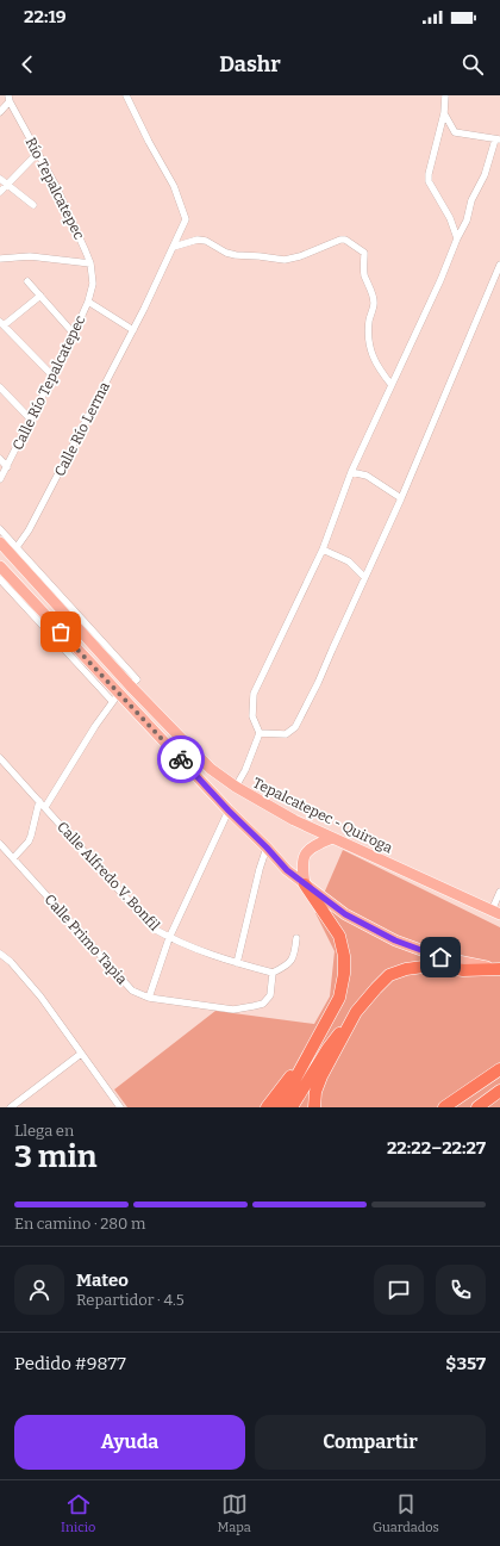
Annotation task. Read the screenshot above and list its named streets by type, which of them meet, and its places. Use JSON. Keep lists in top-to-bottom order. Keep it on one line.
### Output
{"streets":{"main road":["Tepalcatepec - Quiroga"],"street":["Río Tepalcatepec","Calle Río Tepalcatepec","Calle Río Lerma","Calle Alfredo V. Bonfil","Calle Primo Tapia"]},"crossings":[["Río Tepalcatepec","Calle Río Tepalcatepec"],["Calle Alfredo V. Bonfil","Calle Primo Tapia"]],"page":{"status":"22:19","header":"Dashr","heading":["3 min","Llega en","22:22–22:27"],"panel":["Mateo","Repartidor · 4.5","Pedido #9877","$357"],"bar":"En camino · 280 m","buttons":["Ayuda","Compartir"],"tabs":["Inicio","Mapa","Guardados"]}}
